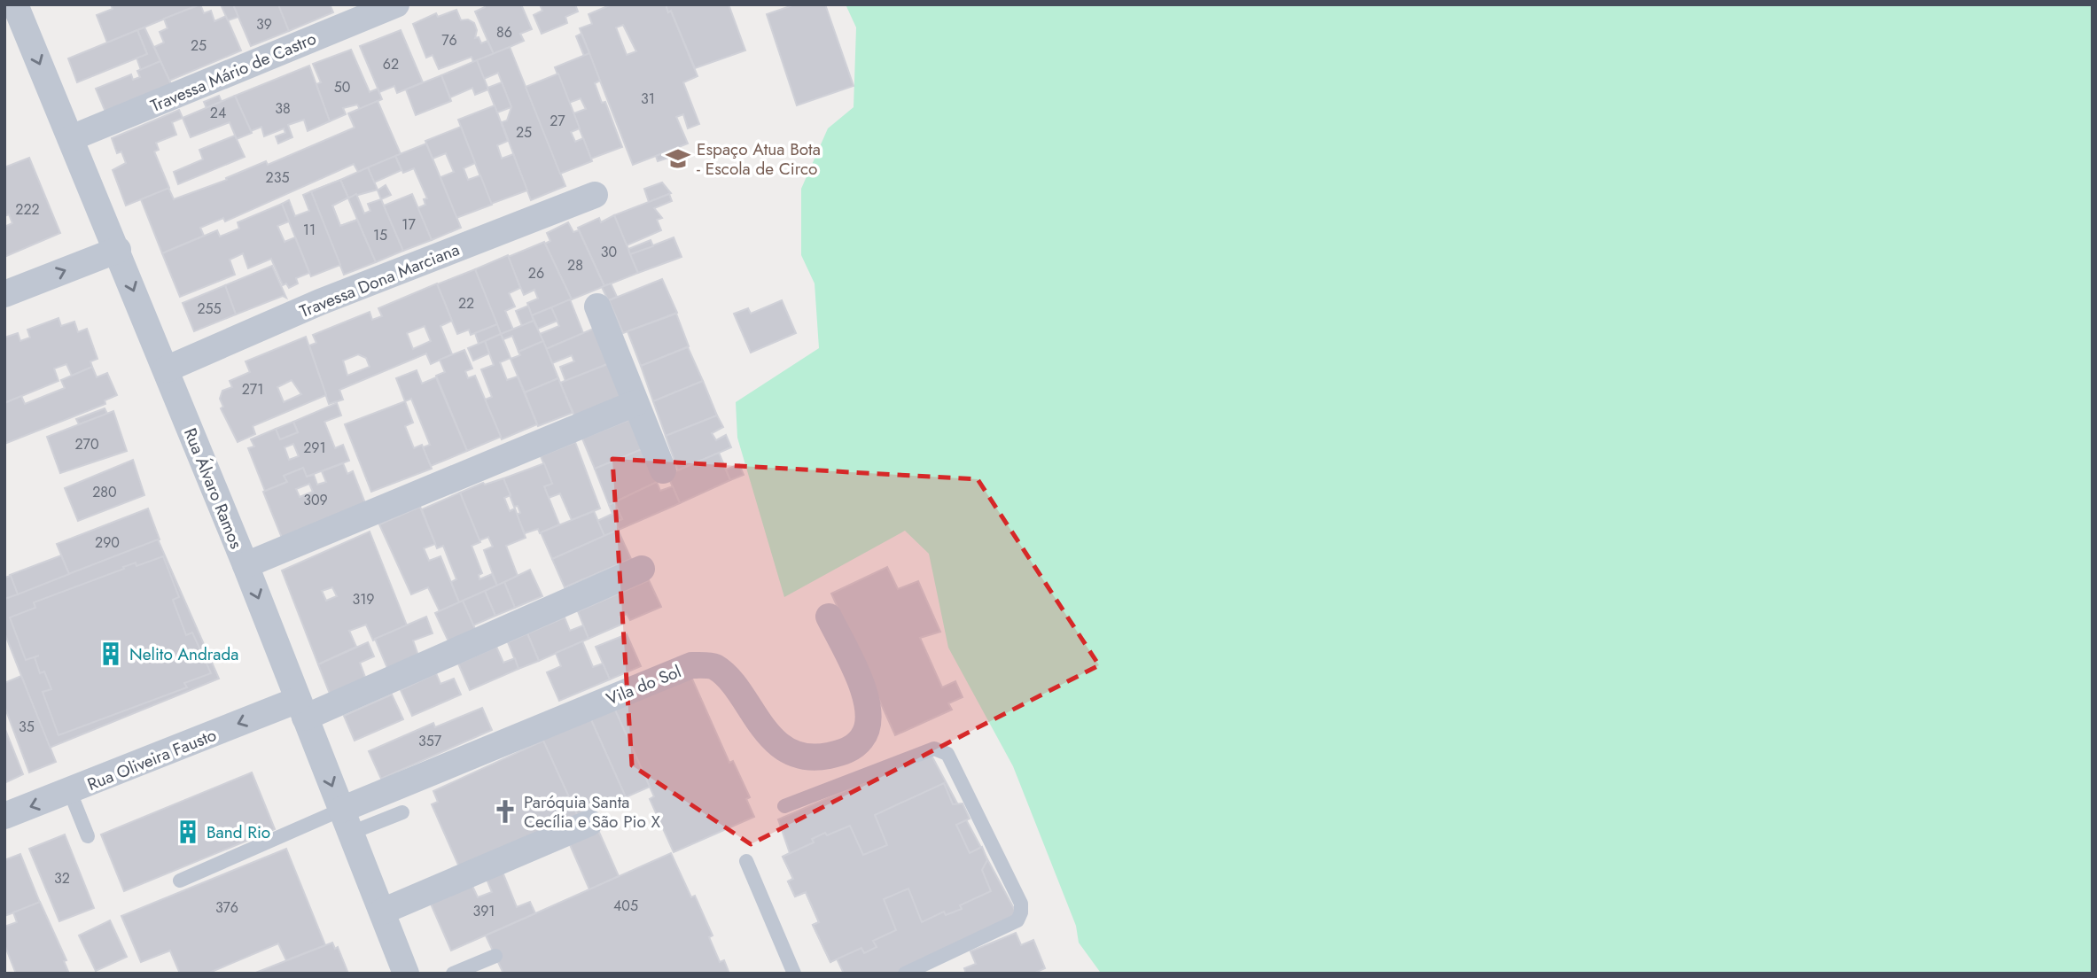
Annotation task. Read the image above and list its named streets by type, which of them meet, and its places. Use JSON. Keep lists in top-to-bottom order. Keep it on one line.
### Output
{"streets":{"street":["Travessa Mário de Castro","Travessa Dona Marciana","Rua Álvaro Ramos","Vila do Sol","Rua Oliveira Fausto"]},"crossings":[["Travessa Mário de Castro","Rua Álvaro Ramos"],["Travessa Dona Marciana","Rua Álvaro Ramos"],["Rua Álvaro Ramos","Vila do Sol"],["Rua Álvaro Ramos","Rua Oliveira Fausto"]],"one_way":["Rua Álvaro Ramos","Rua Oliveira Fausto"],"places":{"school or university":["Espaço Atua Bota - Escola de Circo"],"building":["Nelito Andrada","Band Rio"],"church":["Paróquia Santa Cecília e São Pio X"]},"house_numbers":["39","86","76","25","62","50","31","38","24","27","25","235","222","17","11","15","30","28","26","22","255","271","270","291","280","309","290","319","35","357","32","405","376","391"]}
